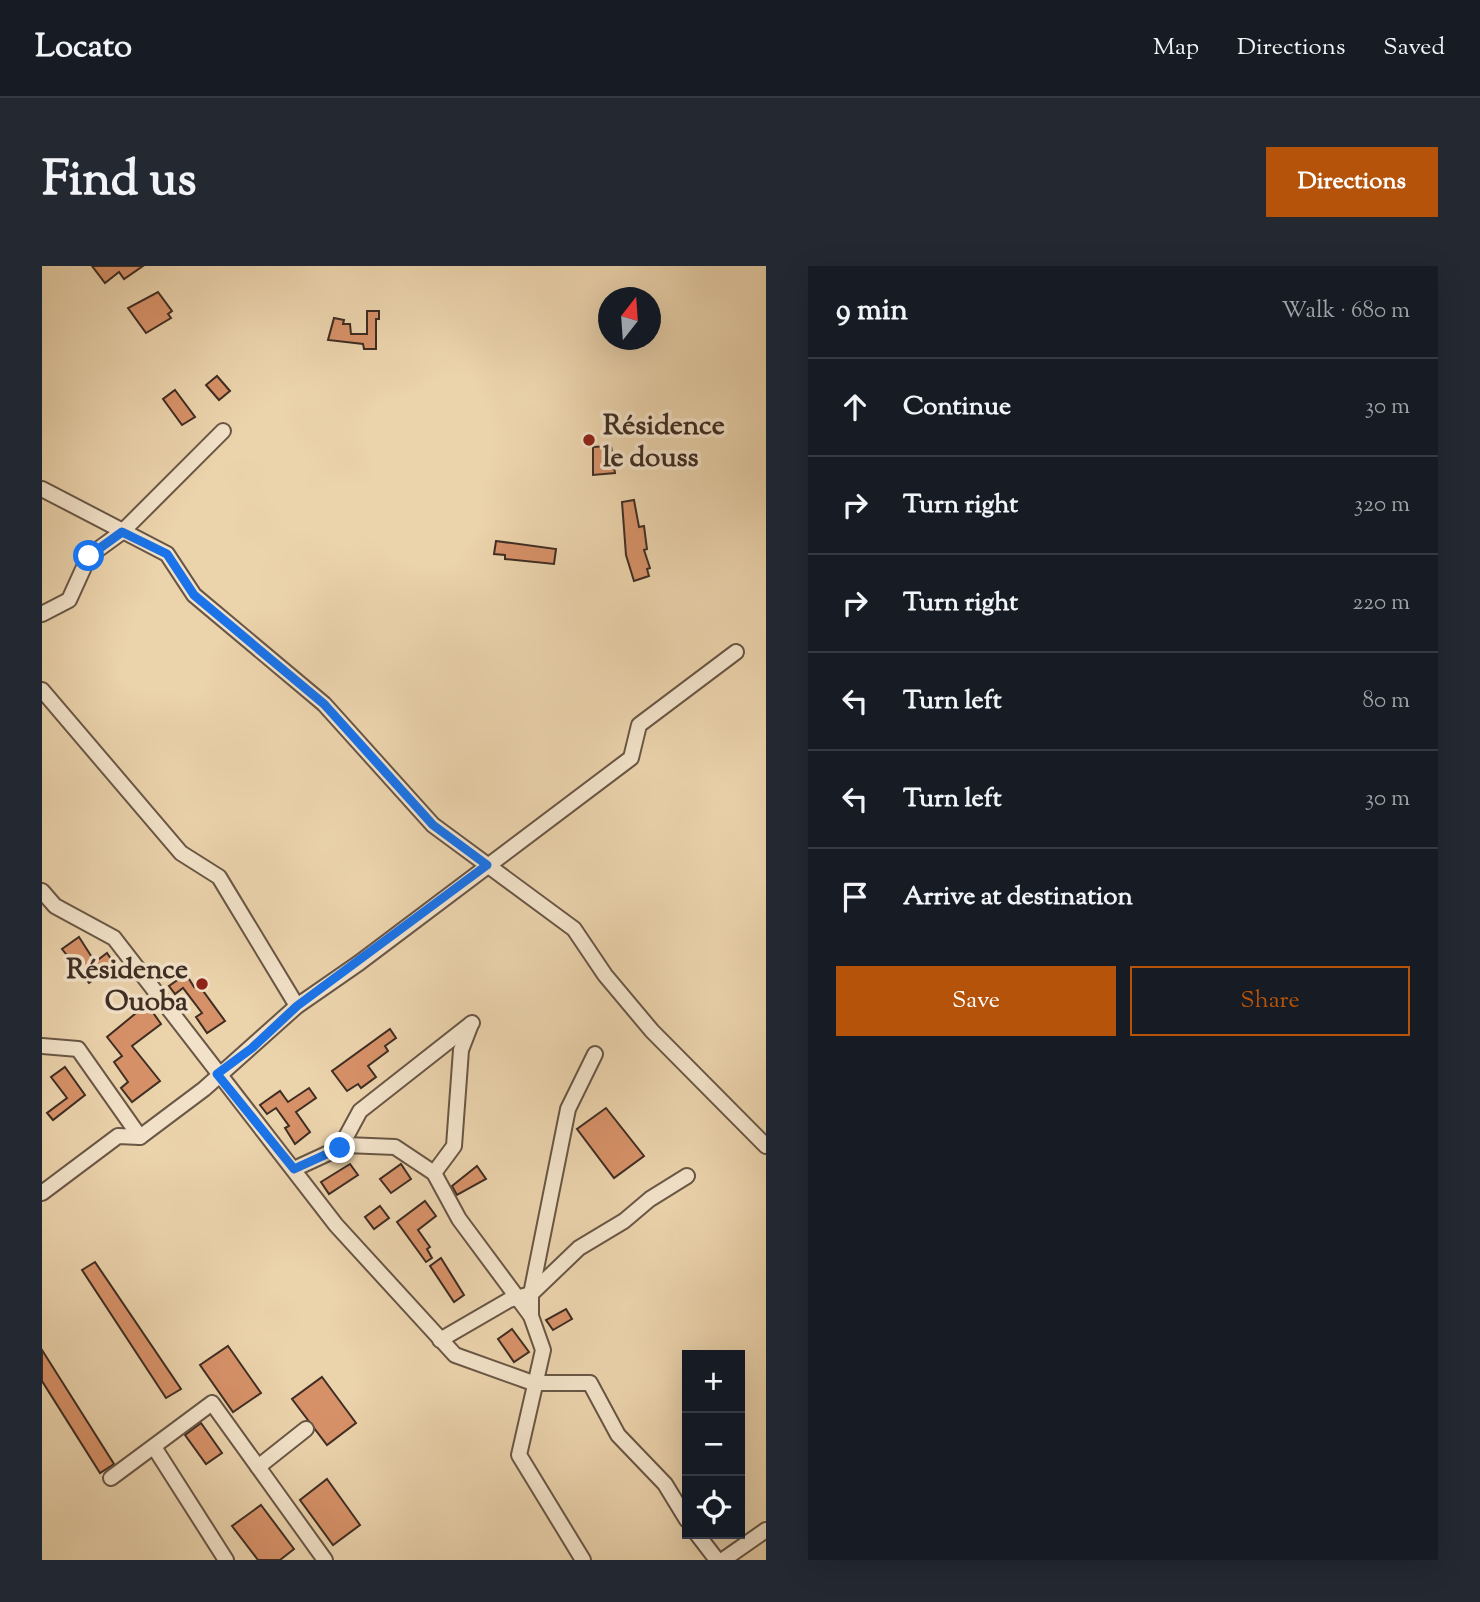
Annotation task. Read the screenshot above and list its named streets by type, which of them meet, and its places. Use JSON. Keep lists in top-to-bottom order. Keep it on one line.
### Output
{"places":["Résidence le douss","Résidence Ouoba"],"north":"top","page":{"header":"Locato","nav":["Map","Directions","Saved"],"title":"Find us","buttons":["Directions",["Save","Share"]],"heading":["9 min","Walk · 680 m"],"list":[["Continue","30 m"],["Turn right","320 m"],["Turn right","220 m"],["Turn left","80 m"],["Turn left","30 m"],"Arrive at destination"],"map_buttons":["+","−"]}}
